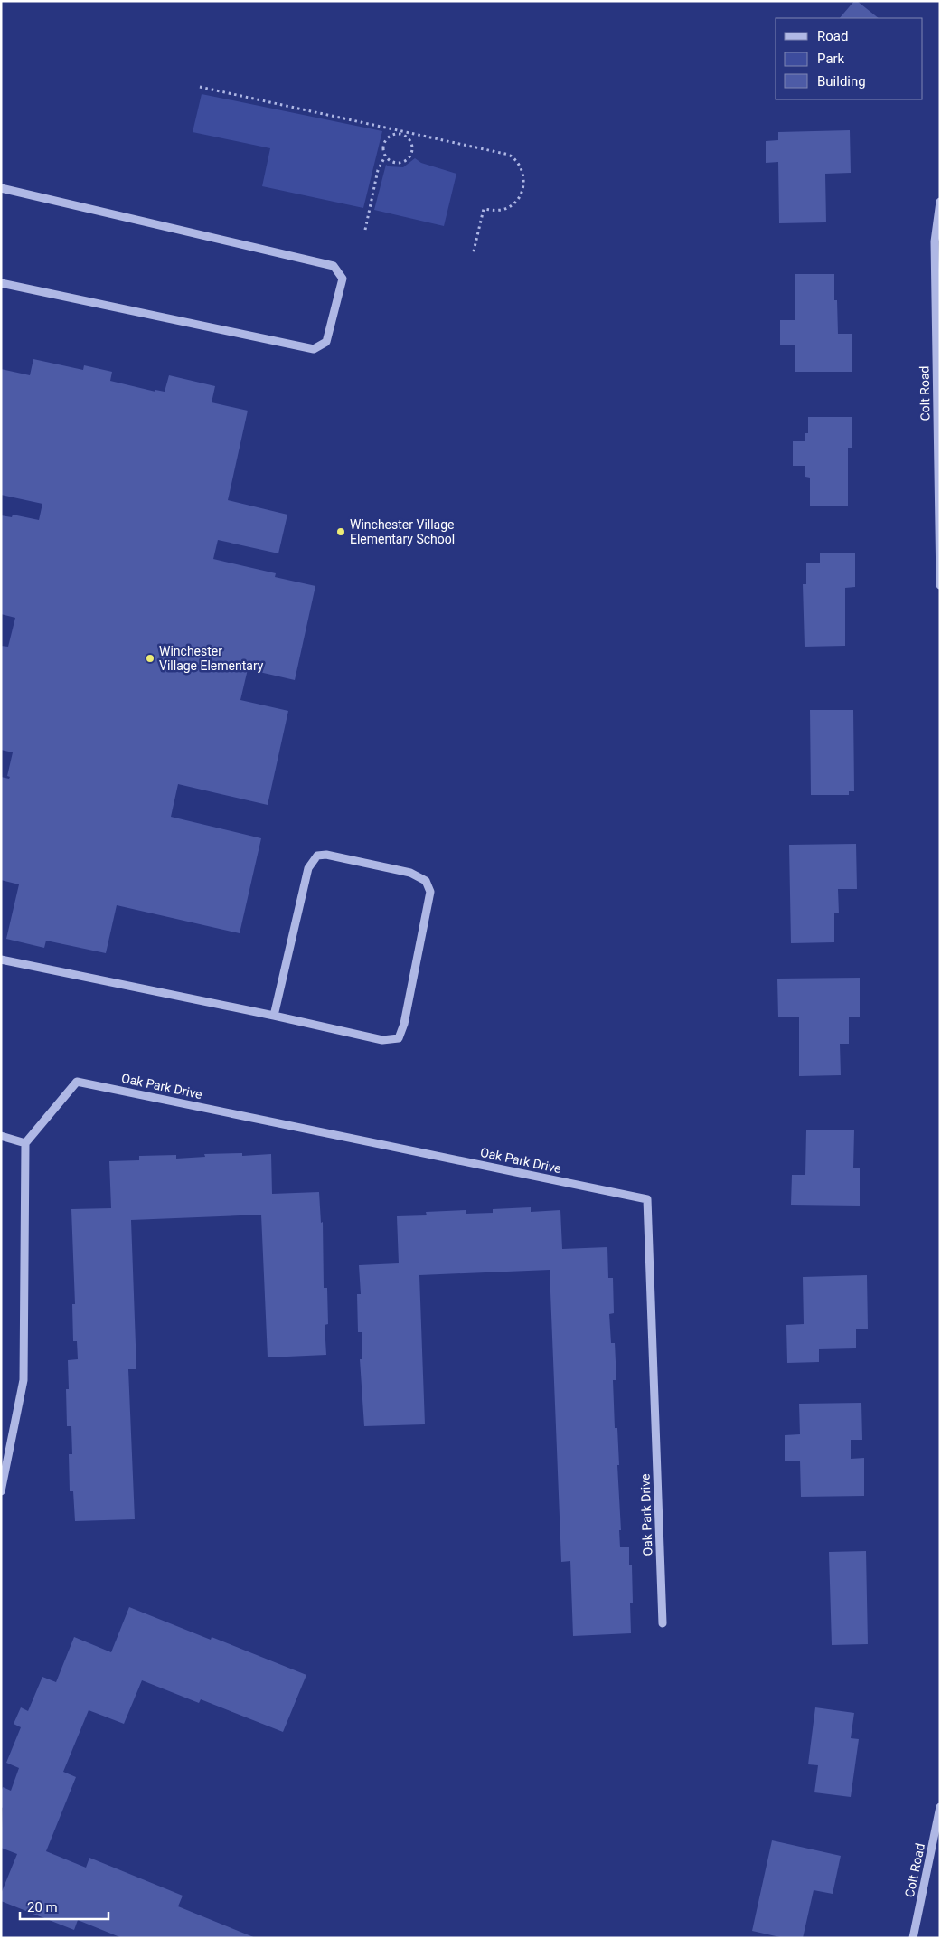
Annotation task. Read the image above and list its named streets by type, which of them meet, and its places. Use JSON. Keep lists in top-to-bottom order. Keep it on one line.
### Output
{"streets":{"street":["Colt Road","Oak Park Drive"]},"places":["Winchester Village Elementary School","Winchester Village Elementary"],"legend":["Road","Park","Building"],"scale_bar":"20 m"}
